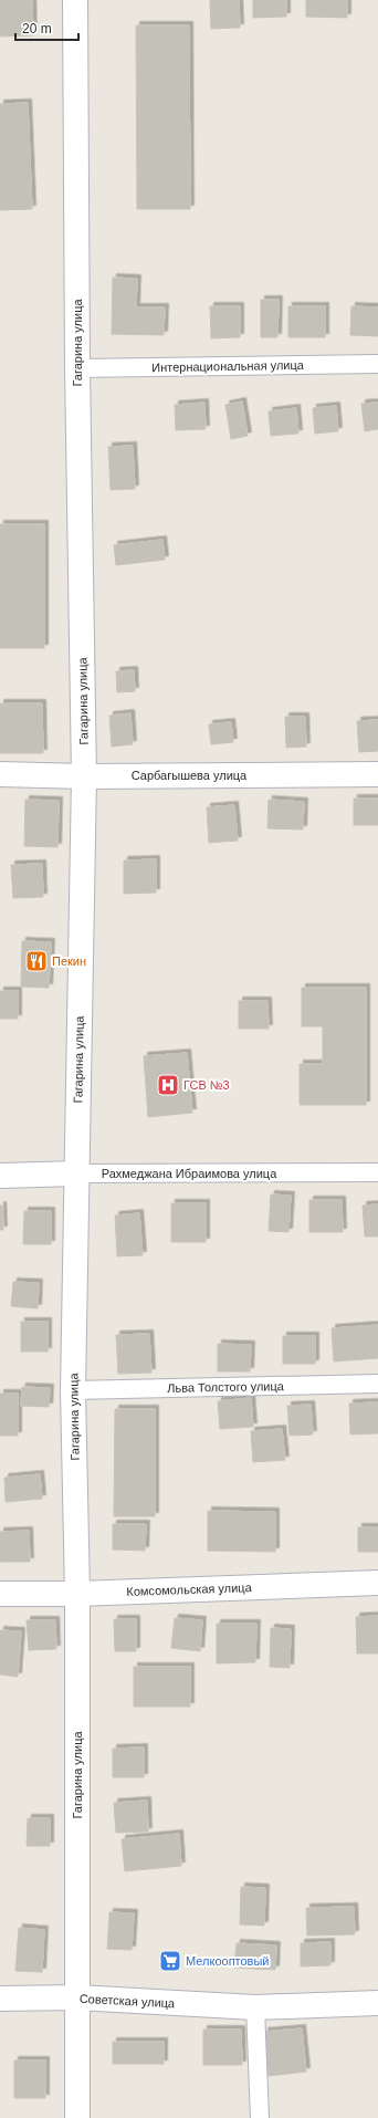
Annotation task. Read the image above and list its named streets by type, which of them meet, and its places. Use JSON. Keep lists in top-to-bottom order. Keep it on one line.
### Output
{"streets":{"main road":["Гагарина улица","Сарбагышева улица","Рахмеджана Ибраимова улица","Комсомольская улица","Советская улица"],"street":["Интернациональная улица","Льва Толстого улица"]},"crossings":[["Гагарина улица","Интернациональная улица"],["Гагарина улица","Сарбагышева улица"],["Гагарина улица","Рахмеджана Ибраимова улица"],["Гагарина улица","Льва Толстого улица"],["Гагарина улица","Комсомольская улица"],["Гагарина улица","Советская улица"]],"places":{"restaurant":["Пекин"],"hospital":["ГСВ №3"],"supermarket":["Мелкооптовый"]},"scale_bar":"20 m"}
